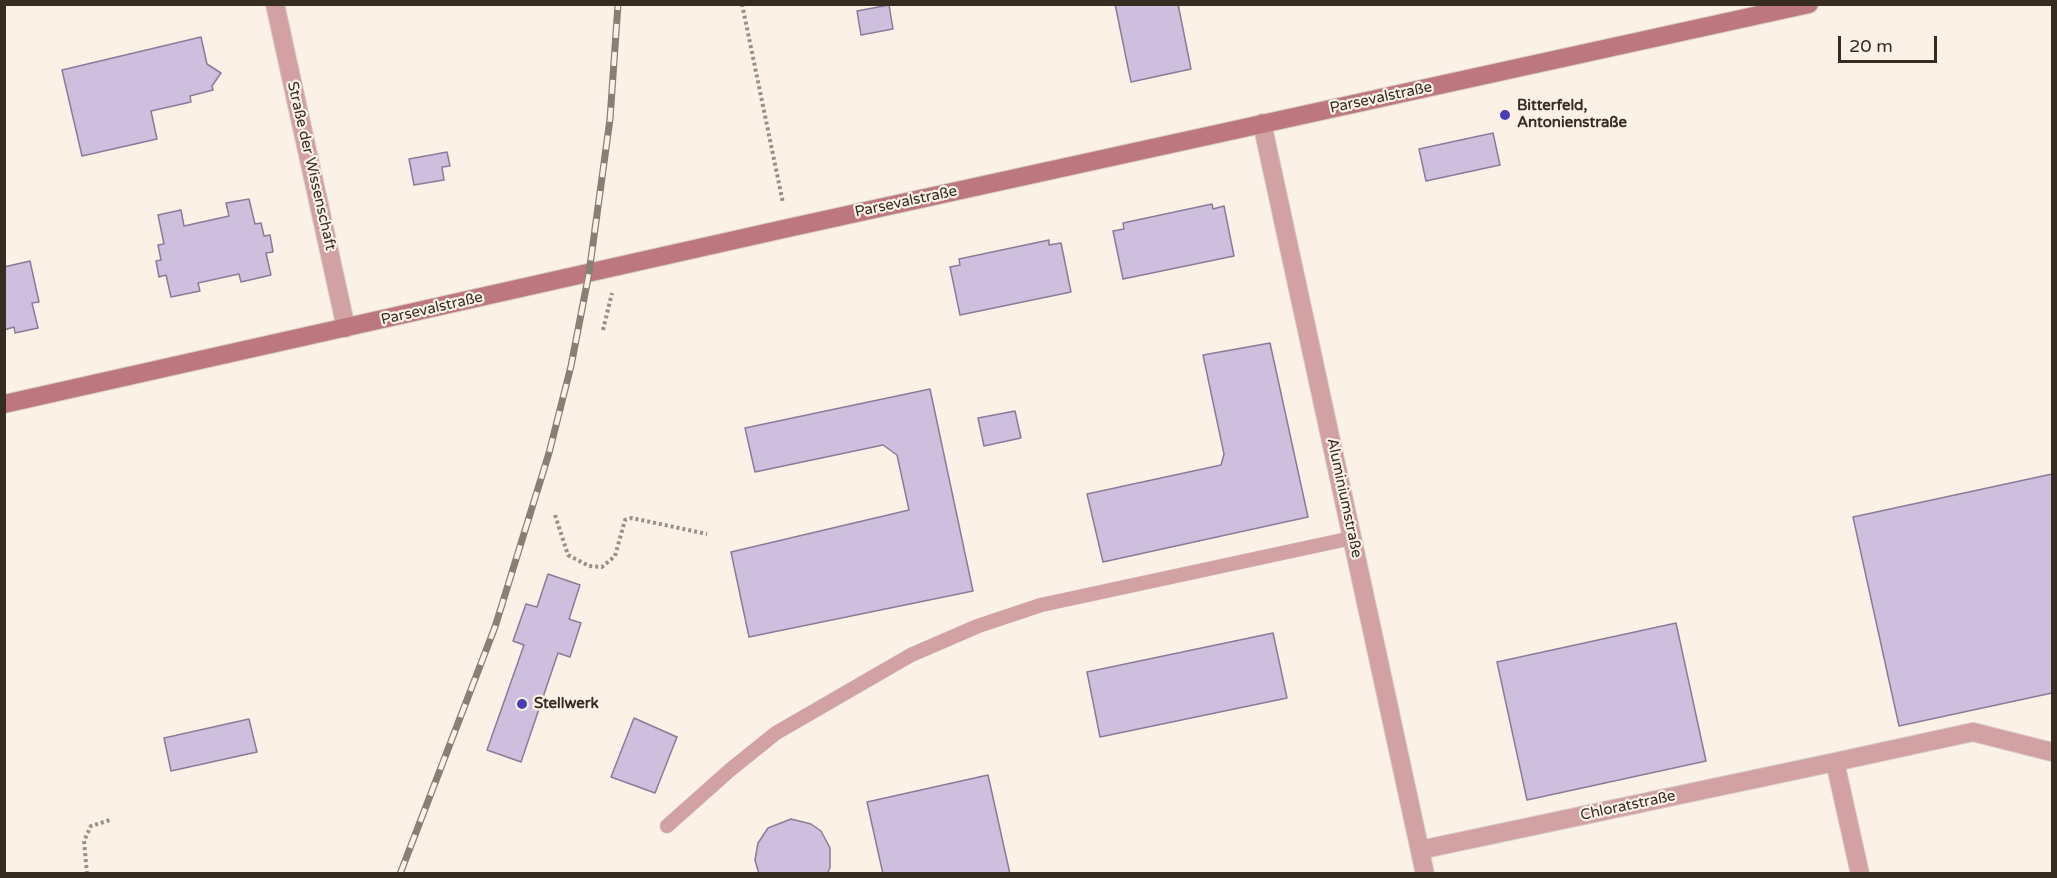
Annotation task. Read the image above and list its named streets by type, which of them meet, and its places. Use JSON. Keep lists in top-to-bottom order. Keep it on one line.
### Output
{"streets":{"street":["Parsevalstraße","Straße der Wissenschaft","Aluminiumstraße","Chloratstraße"]},"crossings":[["Parsevalstraße","Straße der Wissenschaft"],["Parsevalstraße","Aluminiumstraße"],["Aluminiumstraße","Chloratstraße"]],"places":["Bitterfeld, Antonienstraße","Stellwerk"],"scale_bar":"20 m"}
